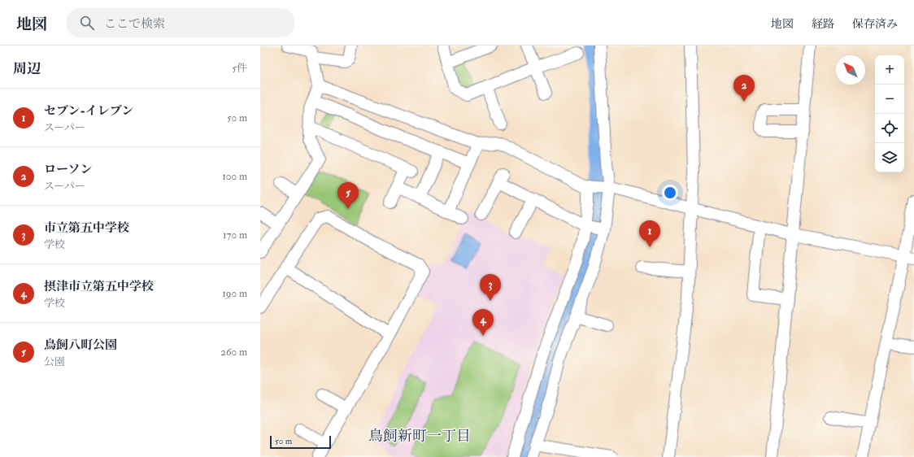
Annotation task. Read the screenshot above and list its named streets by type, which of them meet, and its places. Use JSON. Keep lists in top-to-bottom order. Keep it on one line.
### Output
{"districts":["鳥飼新町一丁目"],"scale_bar":"50 m","north":"top left","page":{"header":"地図","search":"ここで検索","nav":["地図","経路","保存済み"],"heading":["周辺","5件"],"map_buttons":["+","−"],"pins":["2","5","1","3","4"],"list":[{"mark":"1","name":"セブン-イレブン","note":"スーパー","value":"50 m"},{"mark":"2","name":"ローソン","note":"スーパー","value":"100 m"},{"mark":"3","name":"市立第五中学校","note":"学校","value":"170 m"},{"mark":"4","name":"摂津市立第五中学校","note":"学校","value":"190 m"},{"mark":"5","name":"鳥飼八町公園","note":"公園","value":"260 m"}],"scale":"50 m"}}
